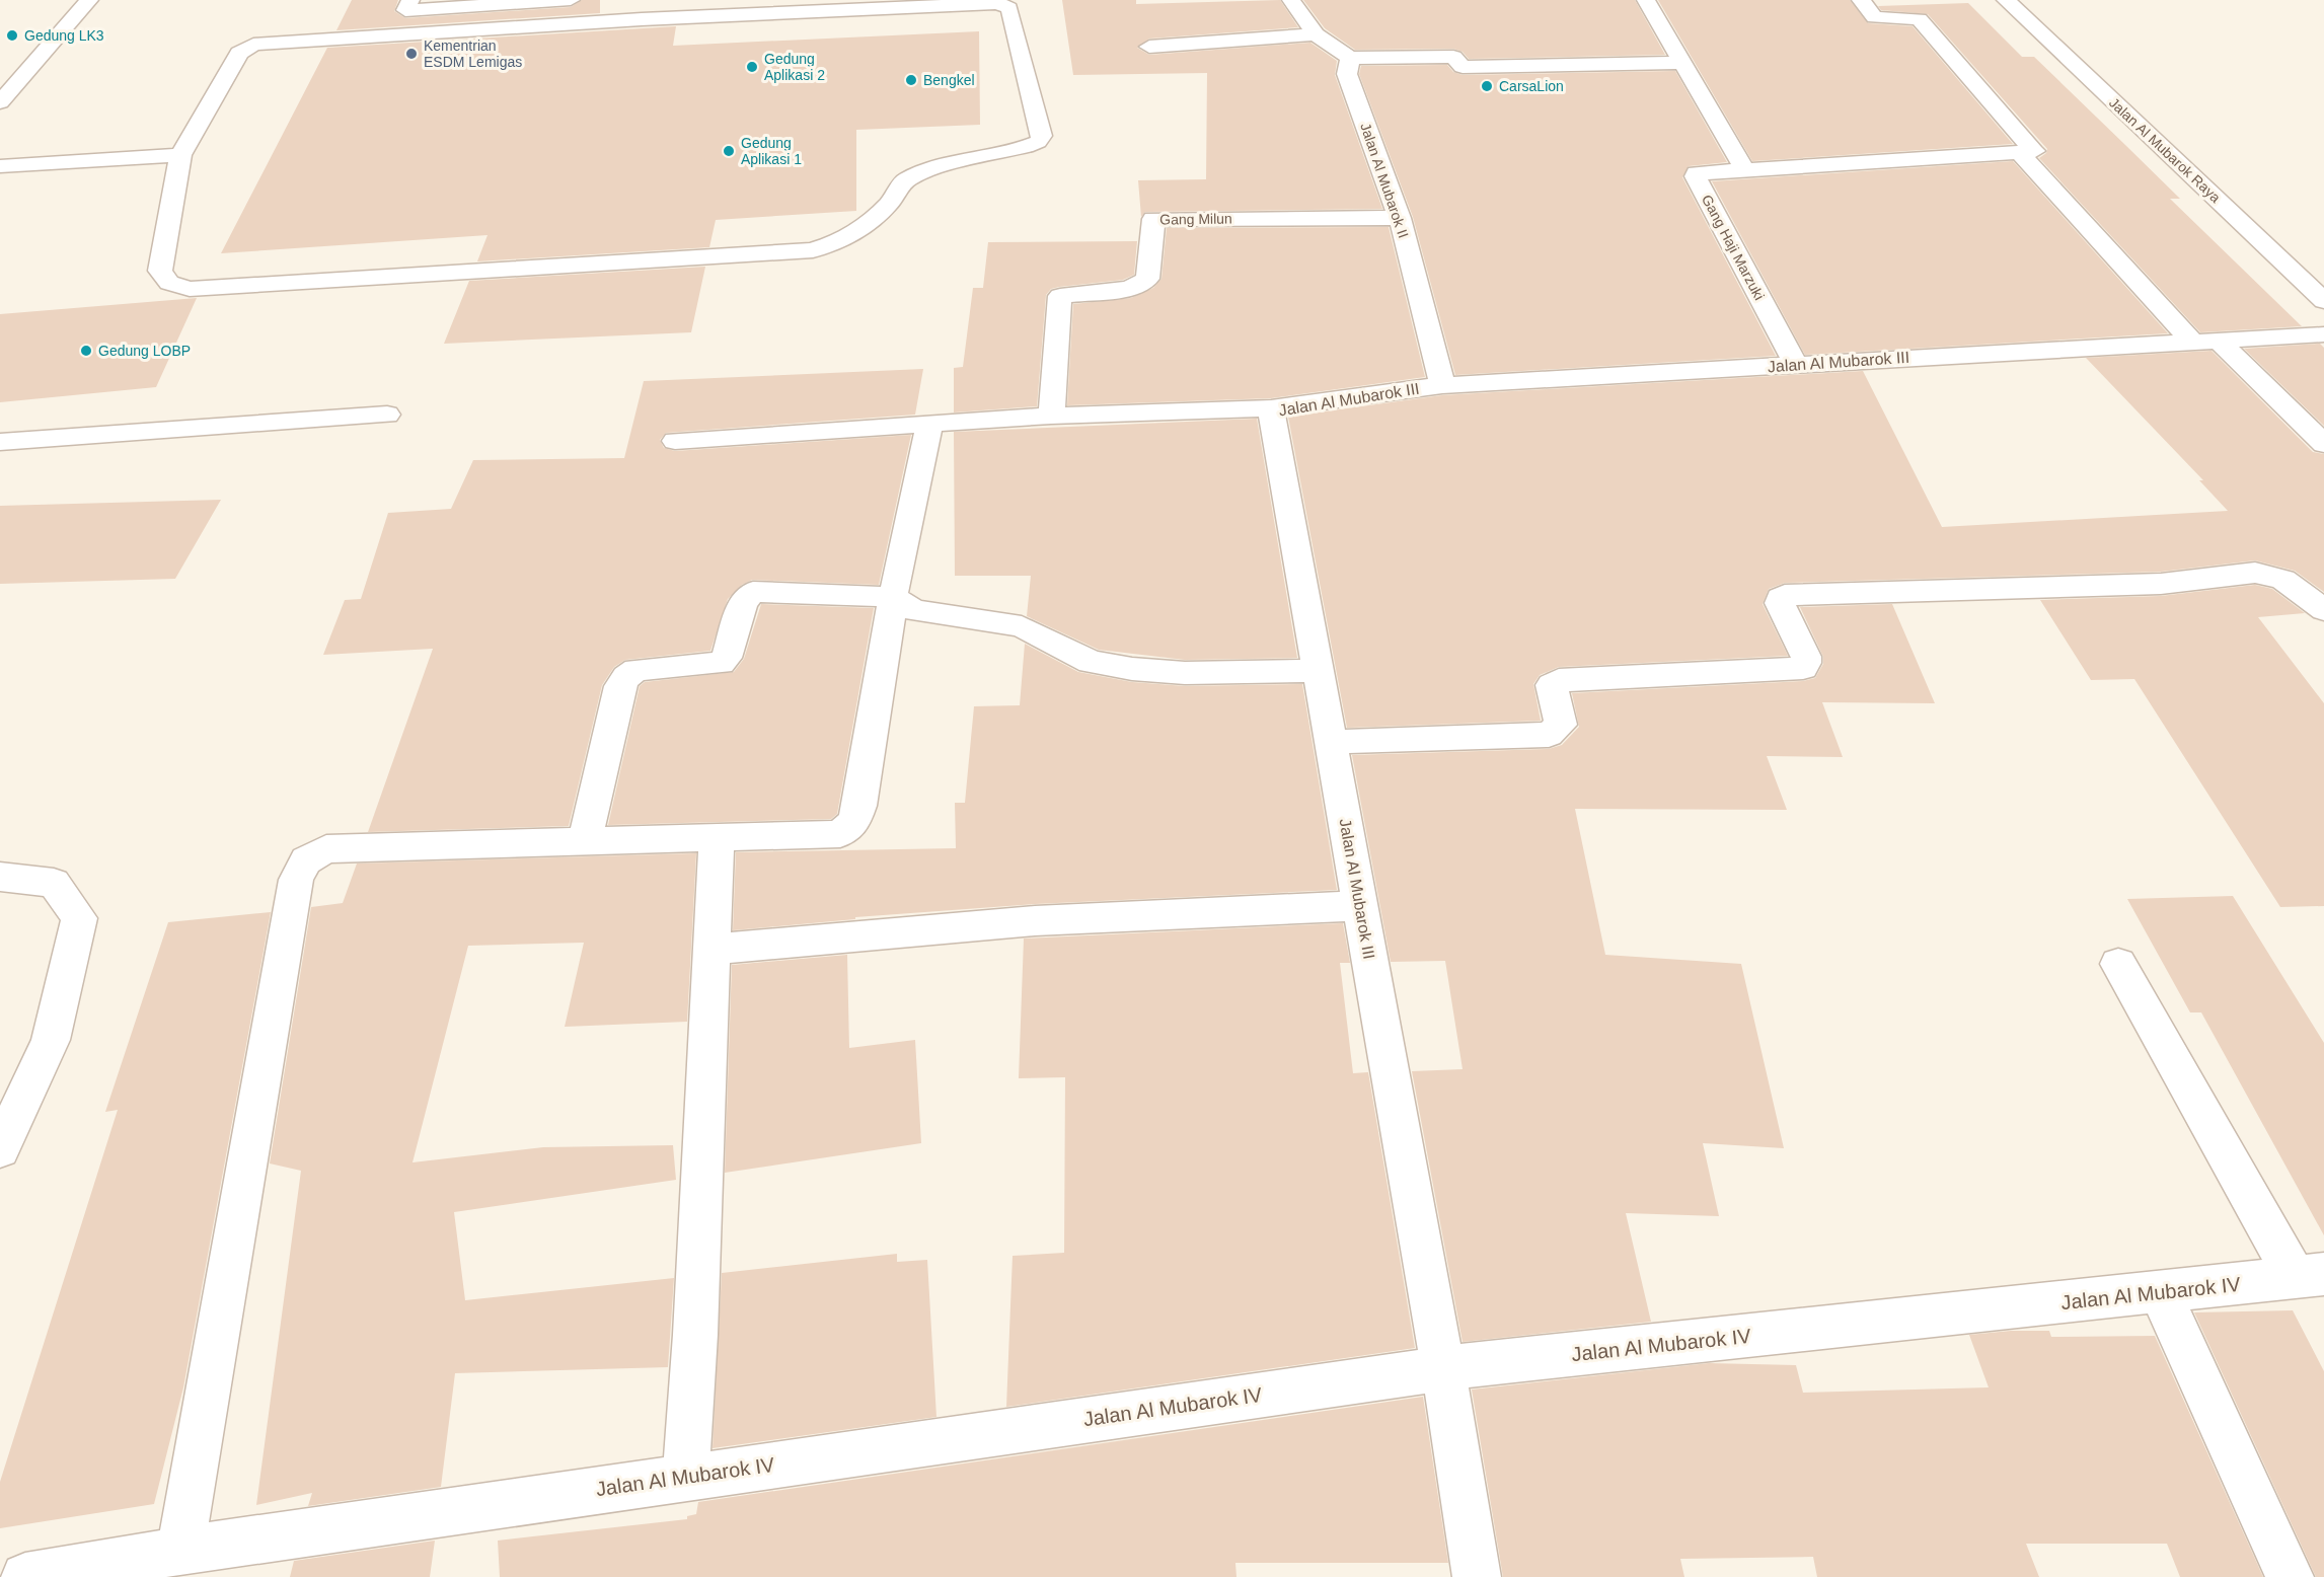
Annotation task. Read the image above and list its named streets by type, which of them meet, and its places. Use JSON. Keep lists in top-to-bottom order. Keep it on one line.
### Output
{"streets":{"street":["Jalan Al Mubarok Raya","Jalan Al Mubarok II","Gang Milun","Gang Haji Marzuki","Jalan Al Mubarok III","Jalan Al Mubarok IV"]},"crossings":[["Jalan Al Mubarok II","Gang Milun"],["Jalan Al Mubarok II","Jalan Al Mubarok III"],["Gang Haji Marzuki","Jalan Al Mubarok III"],["Jalan Al Mubarok III","Jalan Al Mubarok IV"]],"places":["Gedung LK3","Kementrian ESDM Lemigas","Gedung Aplikasi 2","Bengkel","CarsaLion","Gedung Aplikasi 1","Gedung LOBP"]}
